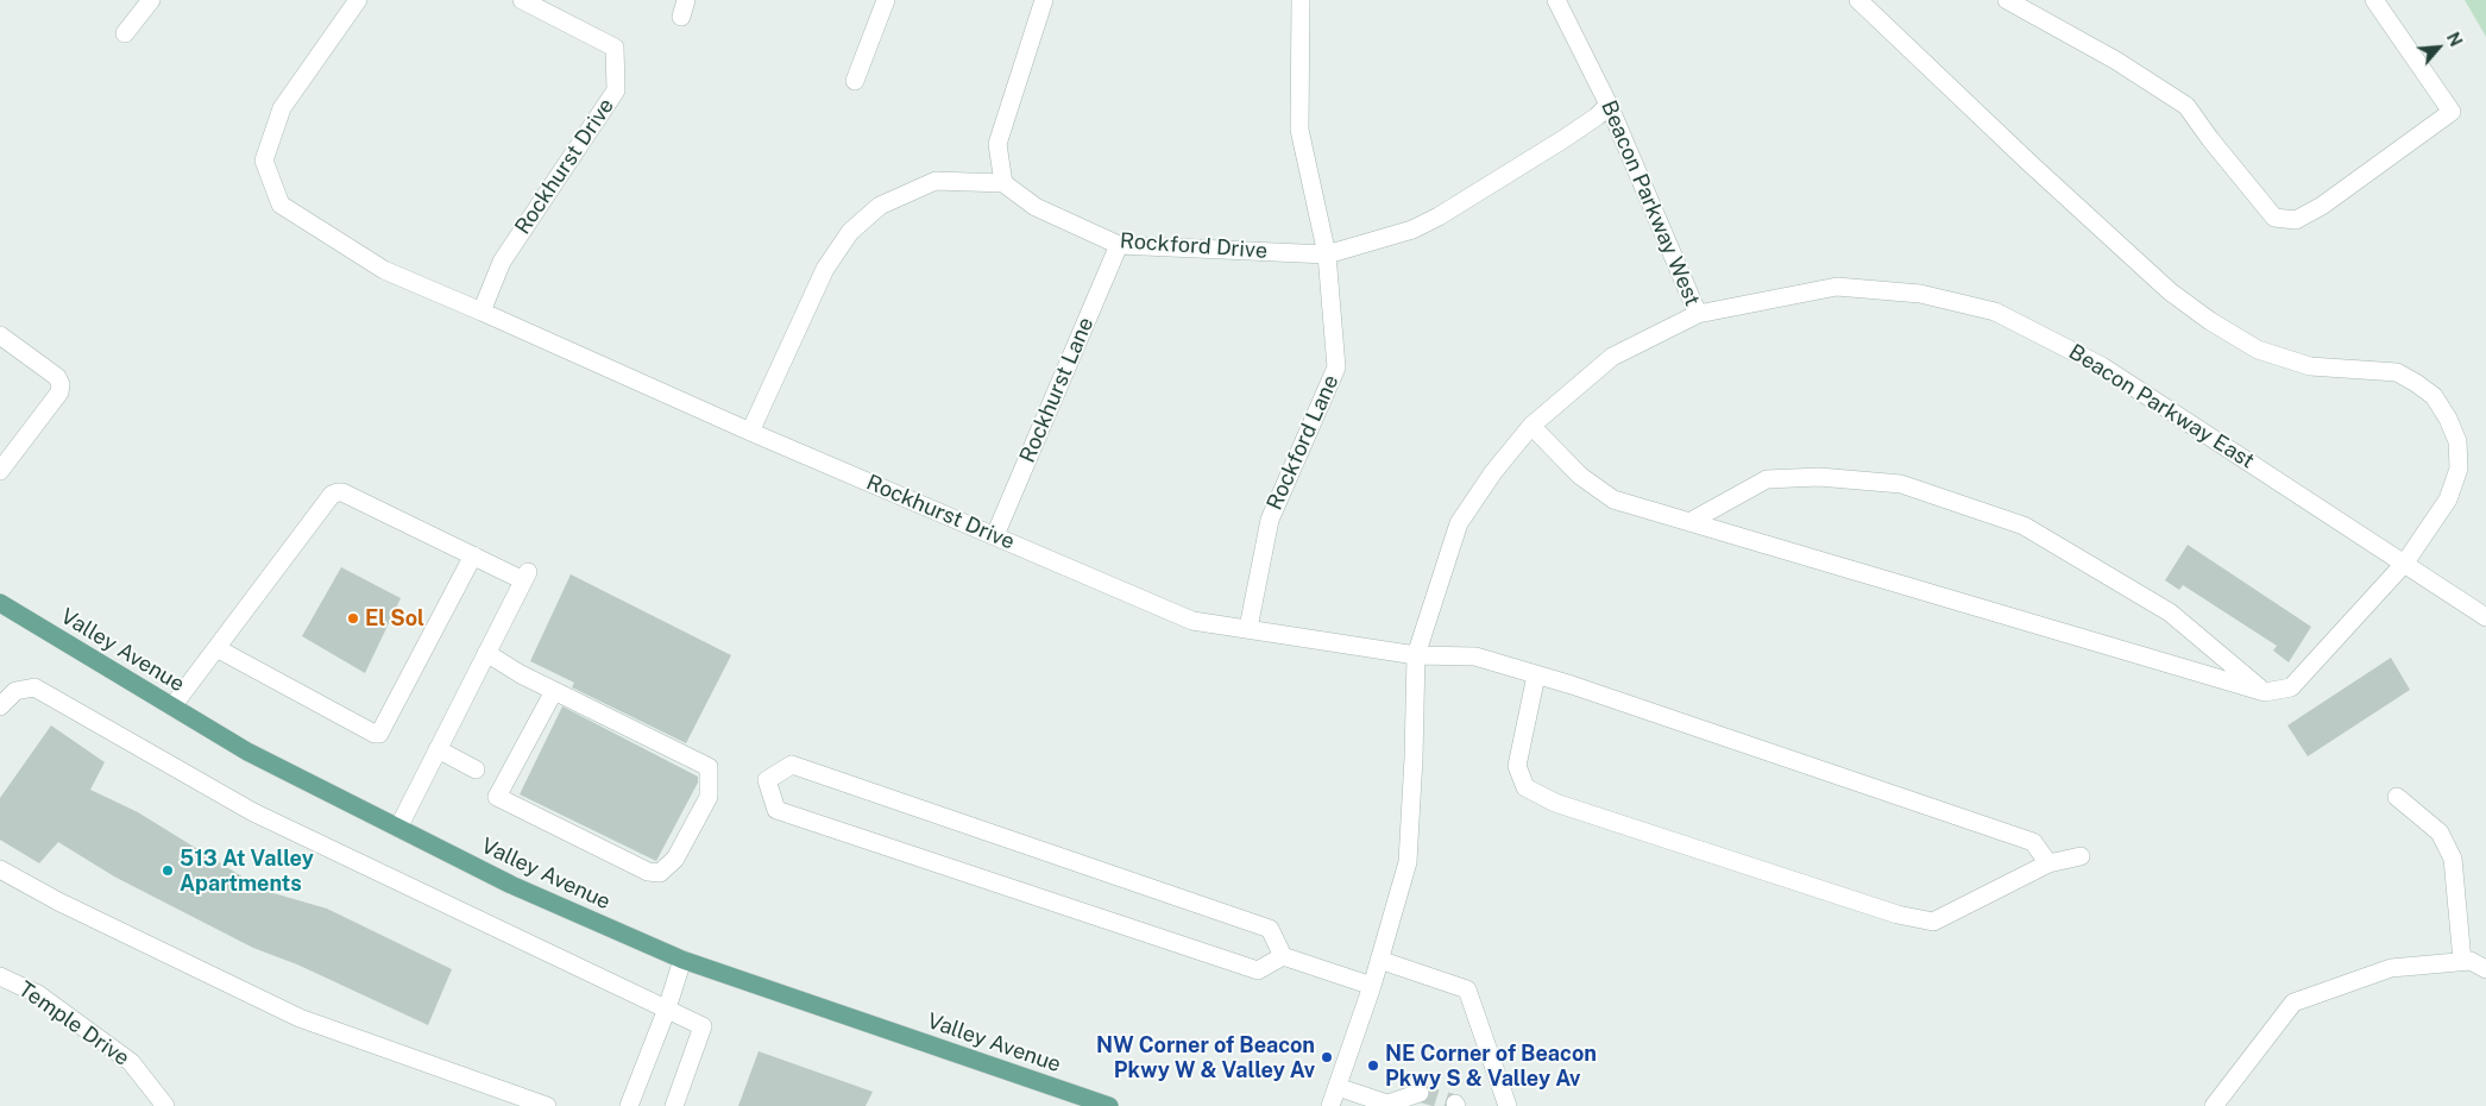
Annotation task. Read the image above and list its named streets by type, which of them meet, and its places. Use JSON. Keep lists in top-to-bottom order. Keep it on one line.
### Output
{"streets":{"main road":["Valley Avenue"],"street":["Rockhurst Drive","Beacon Parkway West","Rockford Drive","Rockhurst Lane","Beacon Parkway East","Rockford Lane","Temple Drive"]},"crossings":[["Rockhurst Drive","Beacon Parkway West"],["Rockhurst Drive","Rockhurst Lane"],["Rockhurst Drive","Rockford Lane"],["Beacon Parkway West","Rockford Drive"],["Beacon Parkway West","Beacon Parkway East"],["Rockford Drive","Rockhurst Lane"],["Rockford Drive","Rockford Lane"]],"places":["El Sol","513 At Valley Apartments","NW Corner of Beacon Pkwy W & Valley Av","NE Corner of Beacon Pkwy S & Valley Av"],"north":"top right"}
